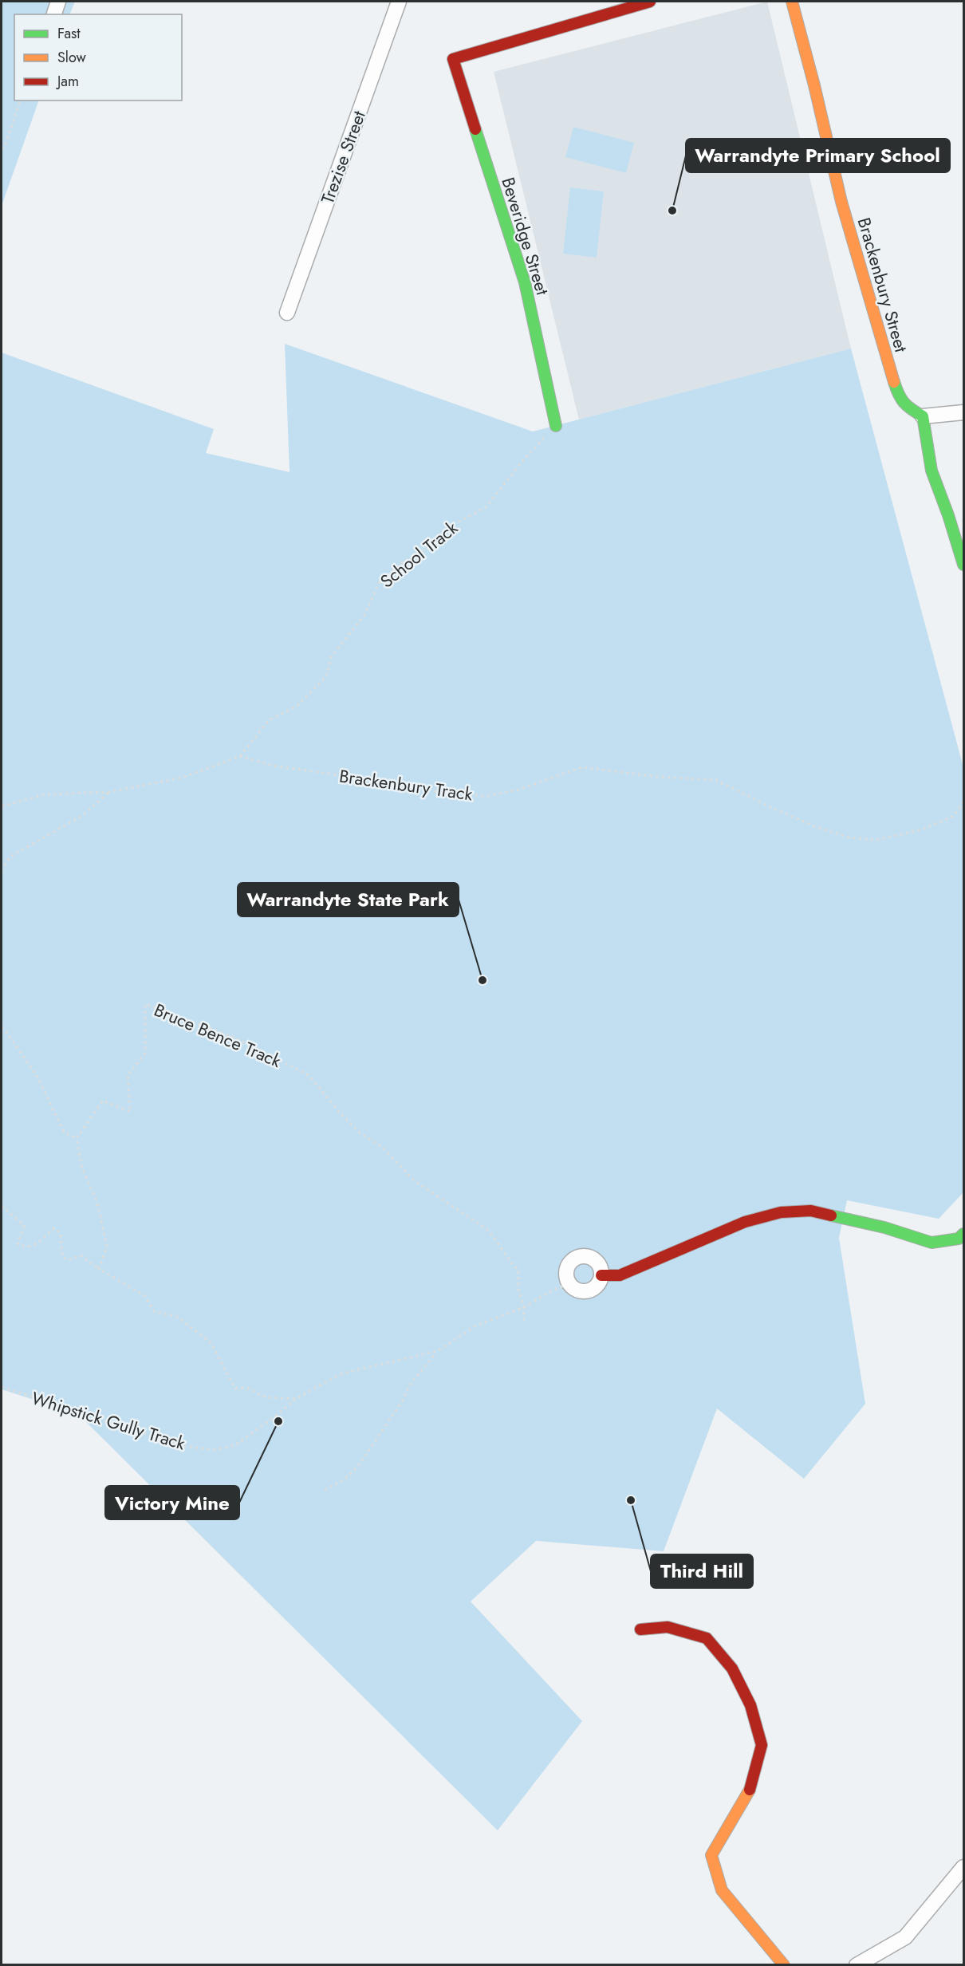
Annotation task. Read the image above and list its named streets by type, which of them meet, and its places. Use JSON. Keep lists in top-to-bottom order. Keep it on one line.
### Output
{"streets":{"street":["Trezise Street","Beveridge Street","Brackenbury Street"],"path":["School Track","Brackenbury Track","Bruce Bence Track","Whipstick Gully Track"]},"crossings":[["Beveridge Street","School Track"],["School Track","Brackenbury Track"],["Bruce Bence Track","Whipstick Gully Track"]],"places":["Warrandyte Primary School","Warrandyte State Park","Victory Mine","Third Hill"],"legend":["Fast","Slow","Jam"]}
